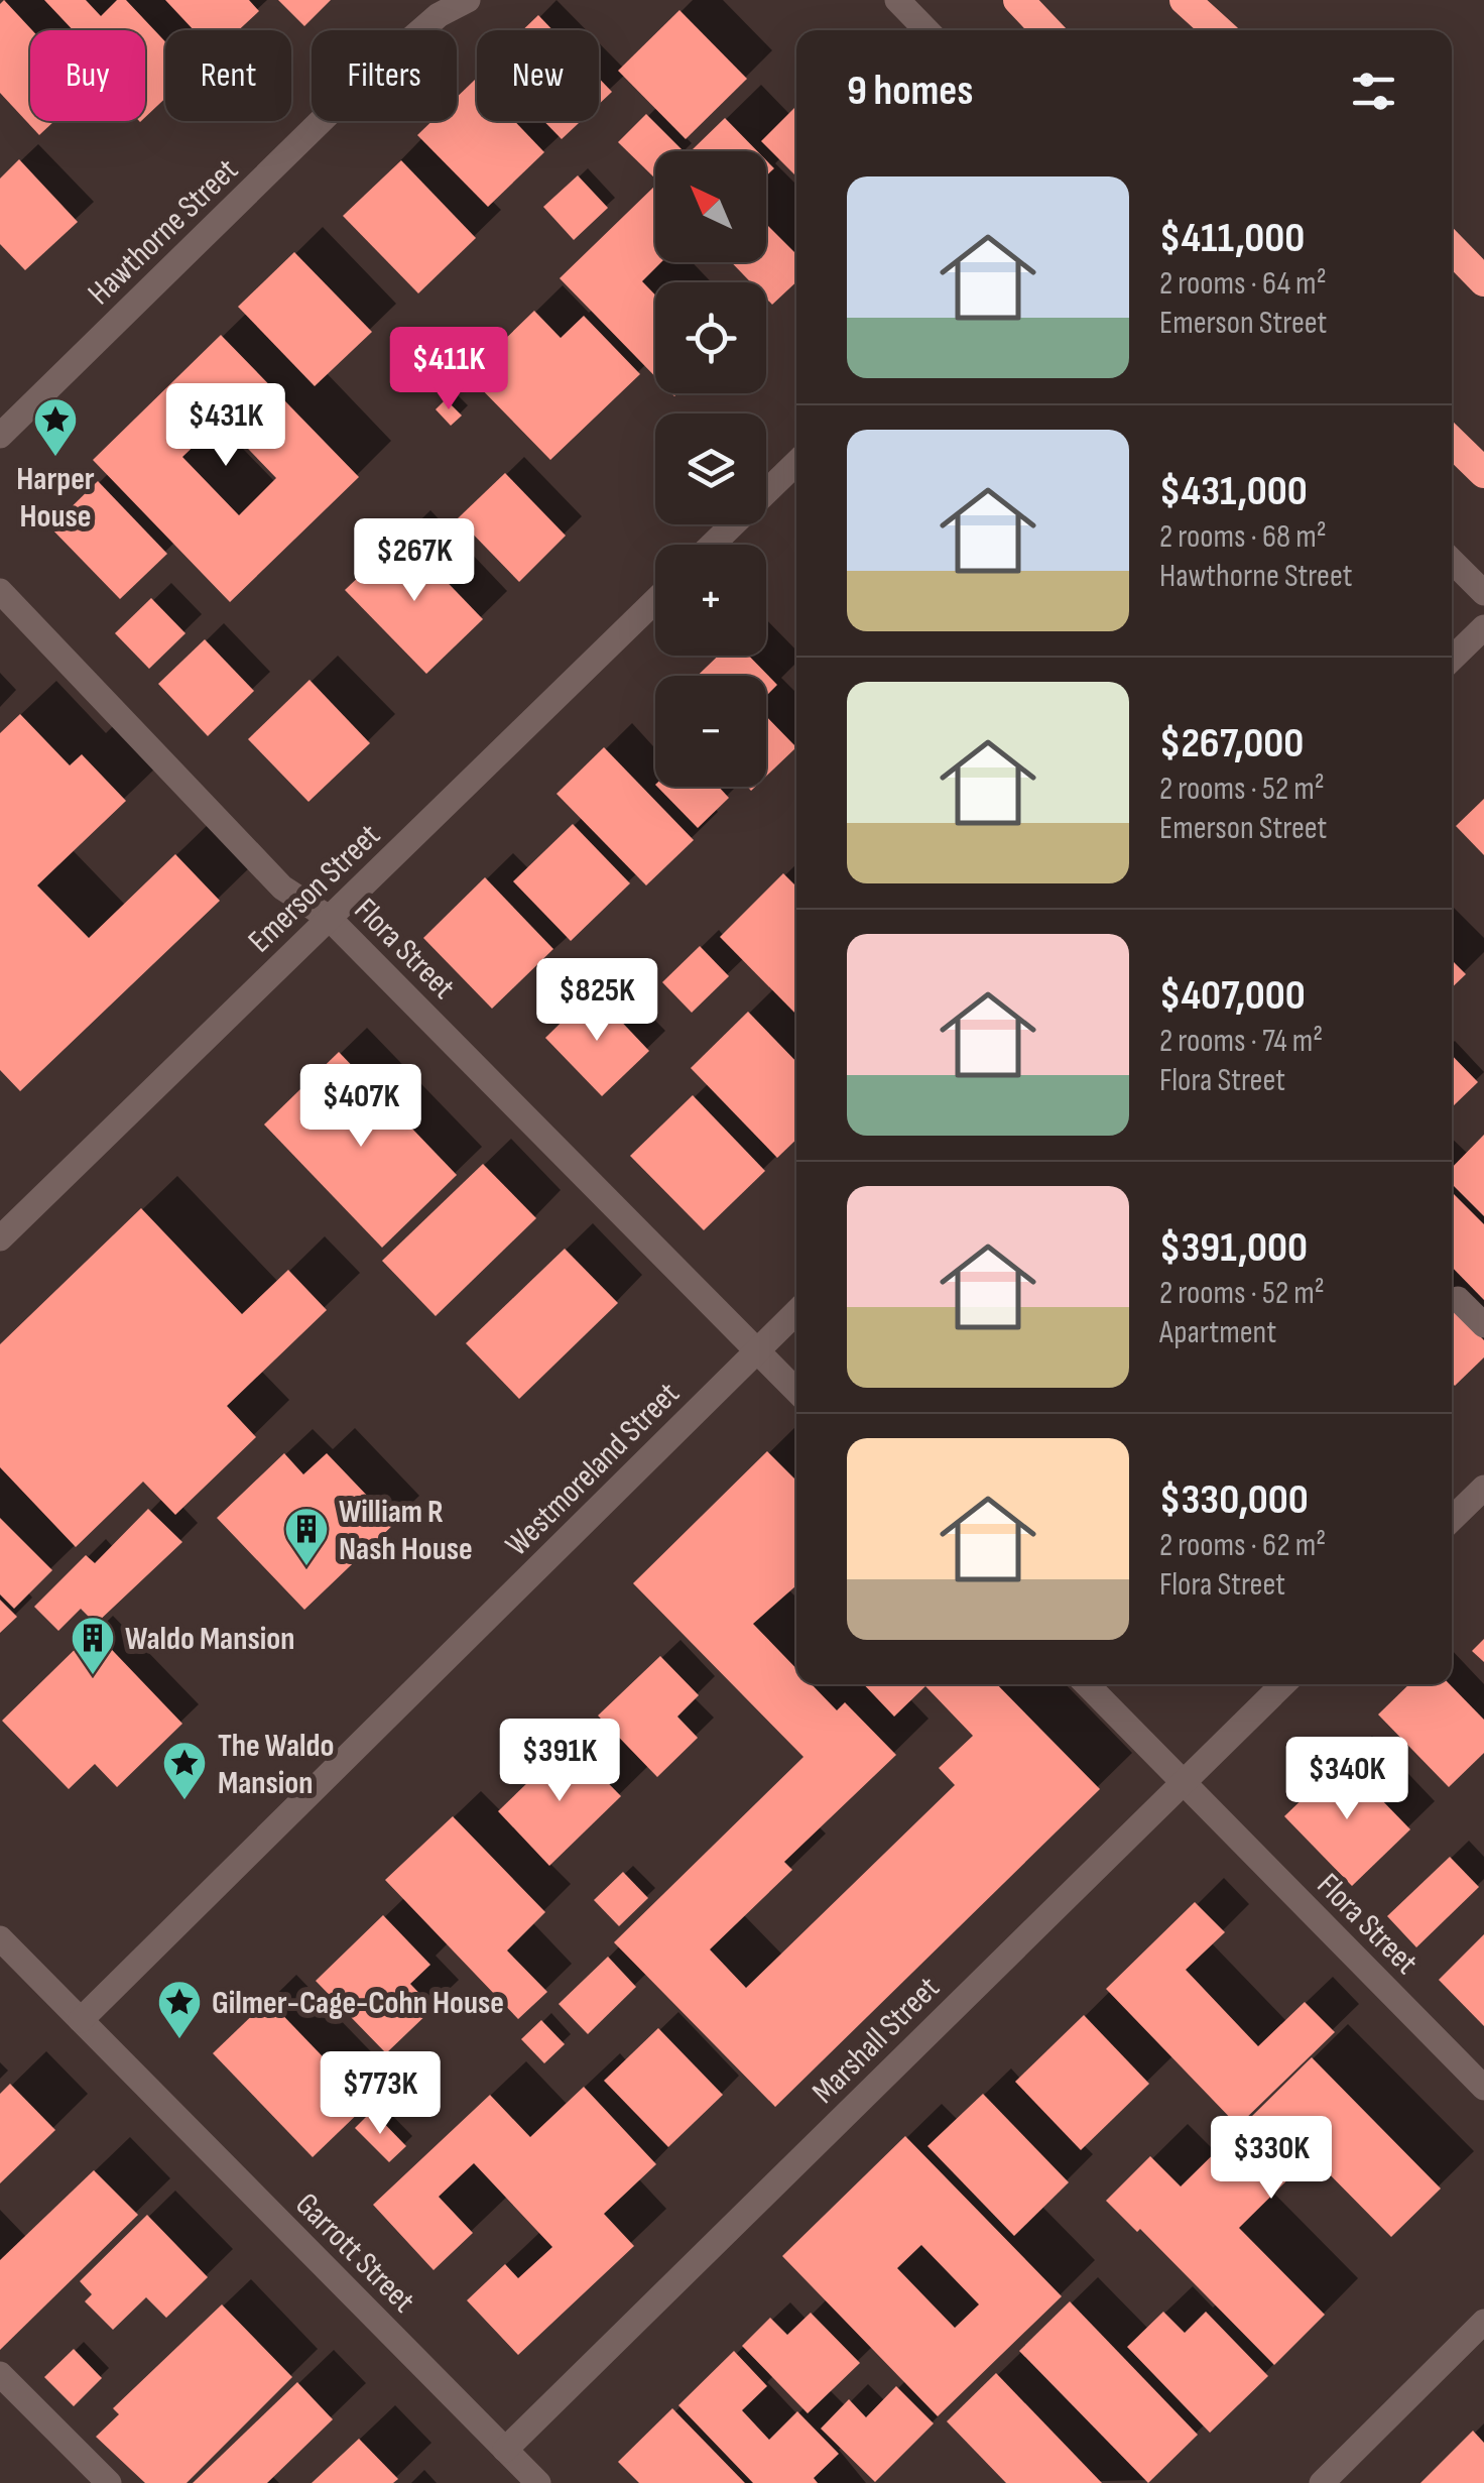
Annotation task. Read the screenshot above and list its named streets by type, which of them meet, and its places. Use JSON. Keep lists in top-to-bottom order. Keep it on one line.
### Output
{"streets":{"street":["Hawthorne Street","Emerson Street","Flora Street","Westmoreland Street","Marshall Street","Garrott Street"]},"crossings":[["Emerson Street","Flora Street"],["Flora Street","Westmoreland Street"],["Flora Street","Marshall Street"],["Westmoreland Street","Garrott Street"],["Marshall Street","Garrott Street"]],"places":{"place":["Harper House","The Waldo Mansion","Gilmer-Cage-Cohn House"],"building":["William R Nash House","Waldo Mansion"]},"north":"top left","page":{"chip":["Buy","Rent","Filters","New"],"heading":"9 homes","map_buttons":["+","−"],"list":[{"name":"$411,000","note":"2 rooms · 64 m² · Emerson Street"},{"name":"$431,000","note":"2 rooms · 68 m² · Hawthorne Street"},{"name":"$267,000","note":"2 rooms · 52 m² · Emerson Street"},{"name":"$407,000","note":"2 rooms · 74 m² · Flora Street"},{"name":"$391,000","note":"2 rooms · 52 m² · Apartment"},{"name":"$330,000","note":"2 rooms · 62 m² · Flora Street"}],"price":["$411K","$431K","$267K","$825K","$407K","$391K","$340K","$773K","$330K"]}}
